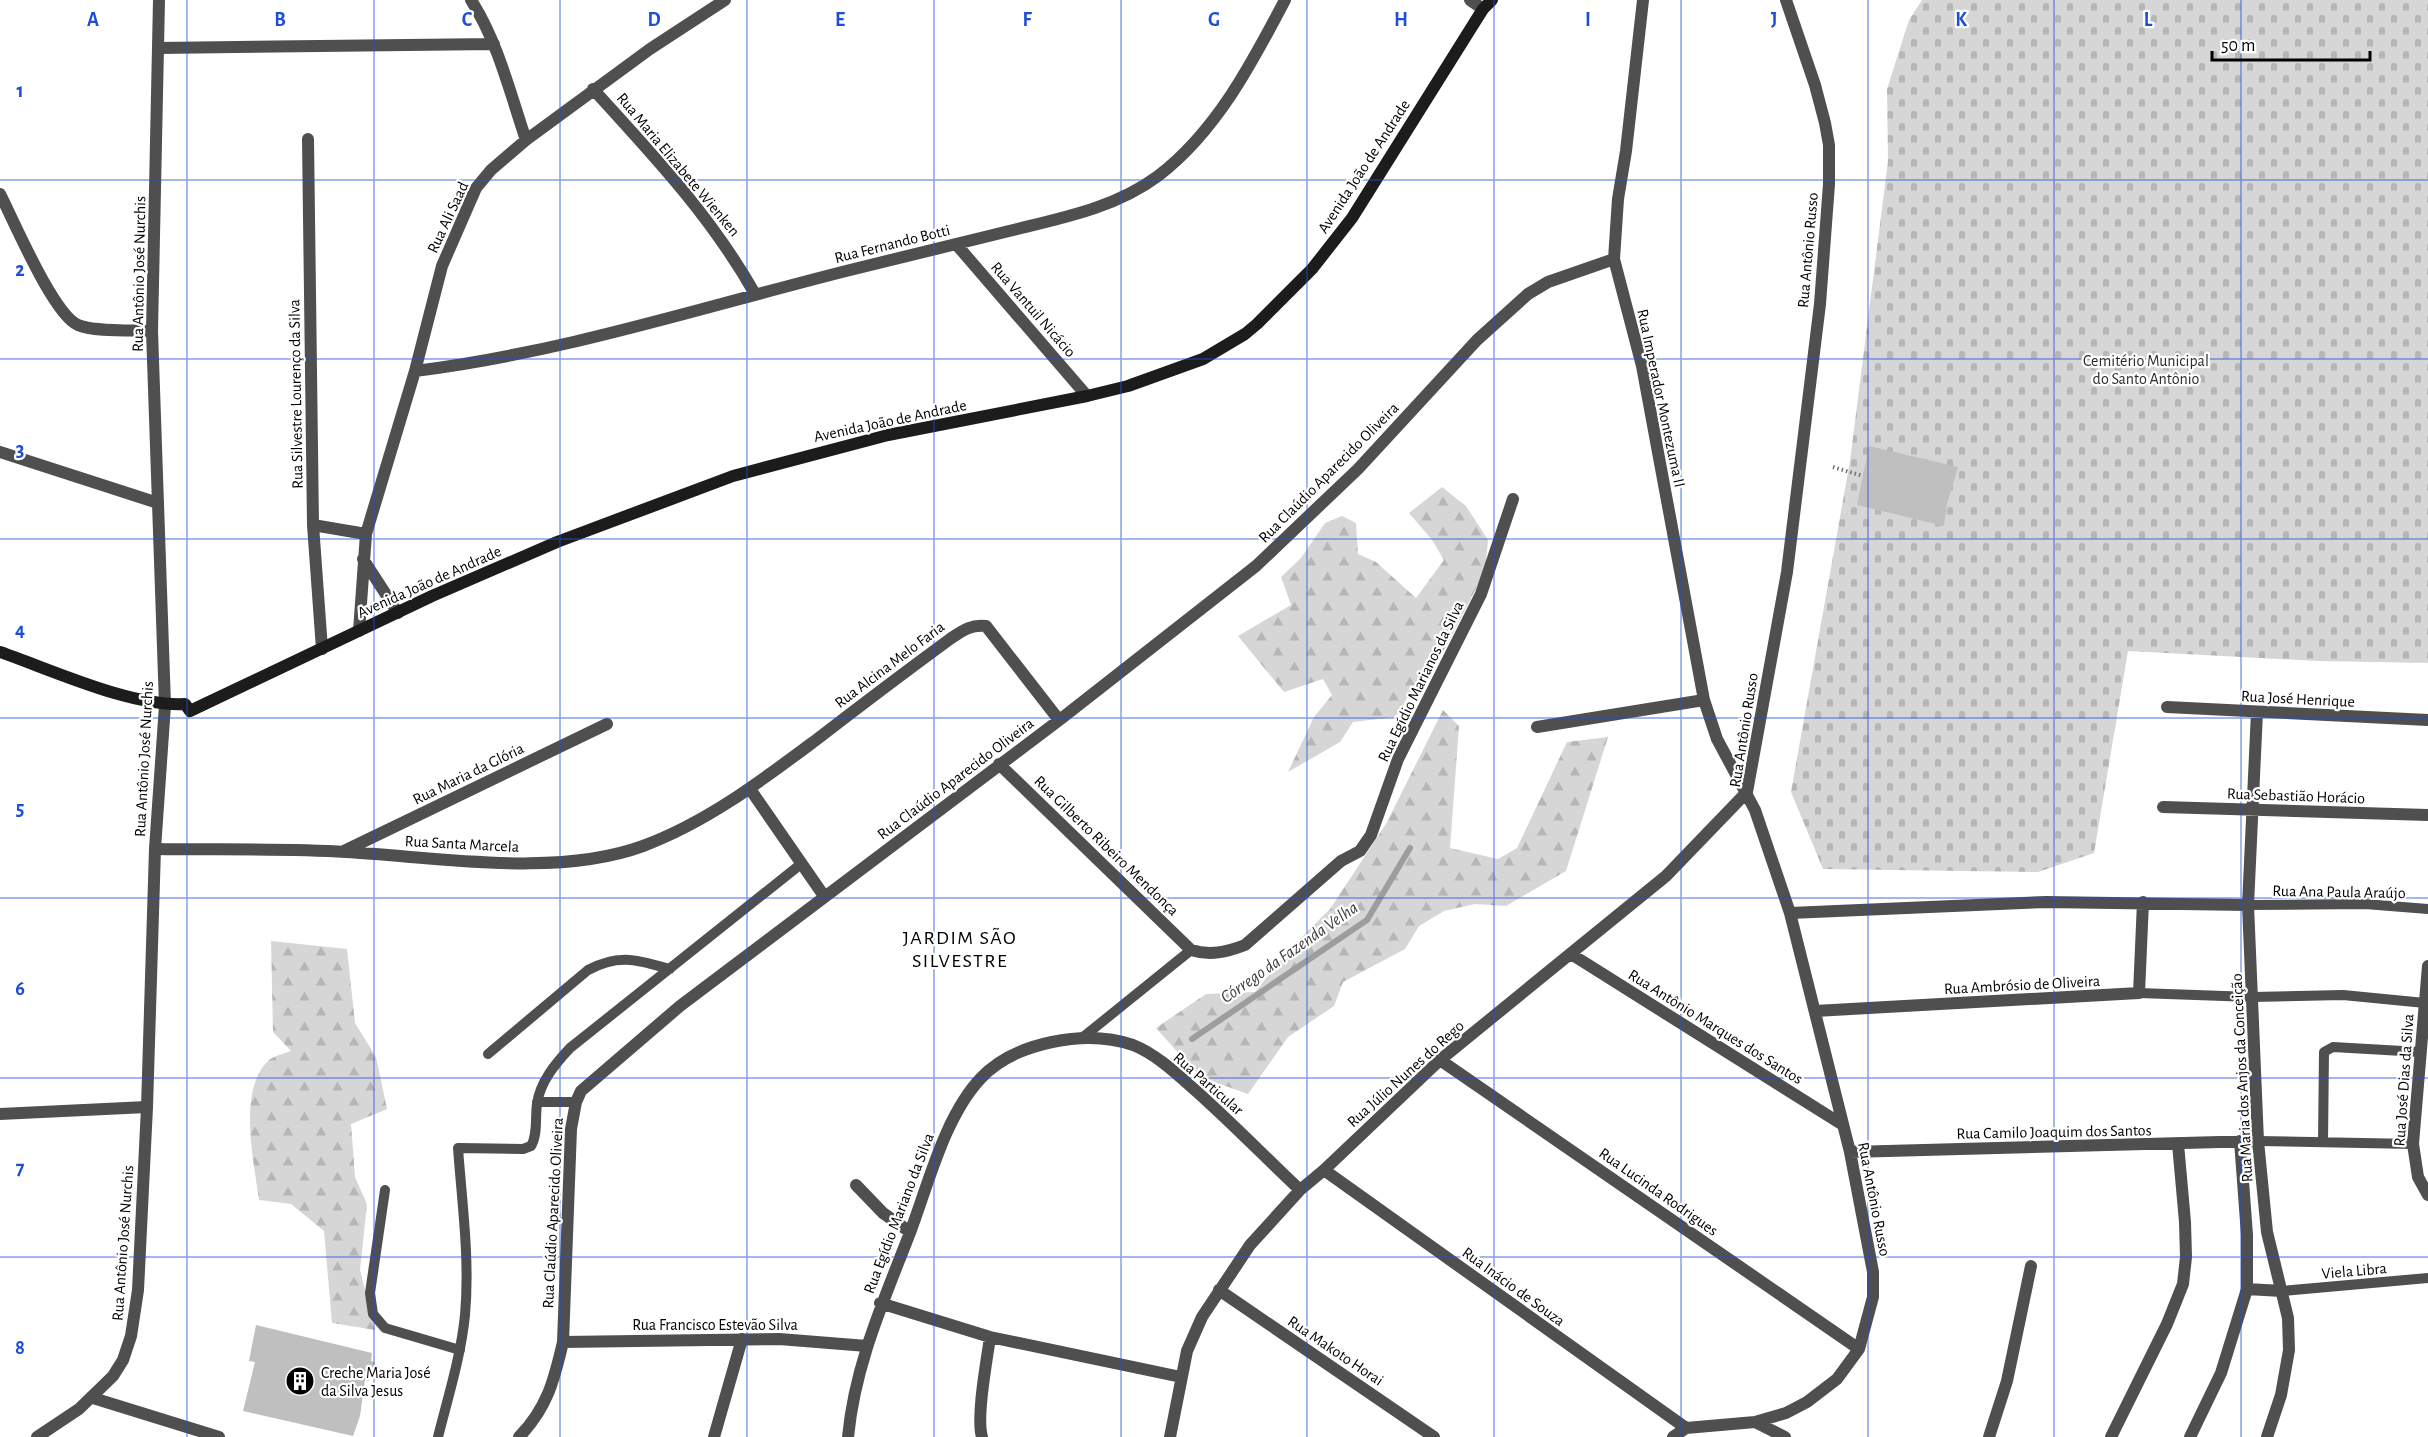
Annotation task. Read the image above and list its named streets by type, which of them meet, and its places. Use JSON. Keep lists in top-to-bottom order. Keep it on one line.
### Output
{"streets":{"main road":["Avenida João de Andrade"],"street":["Rua Maria Elizabete Wienken","Rua Ali Saad","Rua Fernando Botti","Rua Antônio Russo","Rua Antônio José Nurchis","Rua Vantuil Nicácio","Rua Silvestre Lourenço da Silva","Rua Imperador Montezuma II","Rua Claúdio Aparecido Oliveira","Rua Alcina Melo Faria","Rua Egídio Marianos da Silva","Rua José Henrique","Rua Maria da Glória","Rua Sebastião Horácio","Rua Santa Marcela","Rua Gilberto Ribeiro Mendonça","Rua Ambrósio de Oliveira","Rua Antônio Marques dos Santos","Rua Júlio Nunes do Rego","Rua Maria dos Anjos da Conceição","Rua José Dias da Silva","Rua Particular","Rua Camilo Joaquim dos Santos","Rua Lucinda Rodrigues","Rua Egídio Mariano da Silva","Rua Inácio de Souza","Rua Francisco Estevão Silva","Rua Makoto Horai"],"lane":["Rua Ana Paula Araújo","Viela Libra"]},"crossings":[["Rua Maria Elizabete Wienken","Rua Ali Saad"],["Rua Maria Elizabete Wienken","Rua Fernando Botti"],["Avenida João de Andrade","Rua Ali Saad"],["Avenida João de Andrade","Rua Antônio José Nurchis"],["Avenida João de Andrade","Rua Vantuil Nicácio"],["Avenida João de Andrade","Rua Silvestre Lourenço da Silva"],["Rua Ali Saad","Rua Fernando Botti"],["Rua Fernando Botti","Rua Vantuil Nicácio"],["Rua Antônio Russo","Rua Imperador Montezuma II"],["Rua Antônio Russo","Rua Ambrósio de Oliveira"],["Rua Antônio Russo","Rua Antônio Marques dos Santos"],["Rua Antônio Russo","Rua Júlio Nunes do Rego"],["Rua Antônio Russo","Rua Camilo Joaquim dos Santos"],["Rua Antônio Russo","Rua Lucinda Rodrigues"],["Rua Antônio Russo","Rua Inácio de Souza"],["Rua Antônio José Nurchis","Rua Santa Marcela"],["Rua Imperador Montezuma II","Rua Claúdio Aparecido Oliveira"],["Rua Imperador Montezuma II","Rua Júlio Nunes do Rego"],["Rua Claúdio Aparecido Oliveira","Rua Alcina Melo Faria"],["Rua Claúdio Aparecido Oliveira","Rua Gilberto Ribeiro Mendonça"],["Rua Claúdio Aparecido Oliveira","Rua Francisco Estevão Silva"],["Rua Alcina Melo Faria","Rua Santa Marcela"],["Rua Egídio Marianos da Silva","Rua Gilberto Ribeiro Mendonça"],["Rua José Henrique","Rua Maria dos Anjos da Conceição"],["Rua Maria da Glória","Rua Santa Marcela"],["Rua Sebastião Horácio","Rua Maria dos Anjos da Conceição"],["Rua Ana Paula Araújo","Rua Maria dos Anjos da Conceição"],["Rua Antônio Marques dos Santos","Rua Júlio Nunes do Rego"],["Rua Júlio Nunes do Rego","Rua Particular"],["Rua Júlio Nunes do Rego","Rua Lucinda Rodrigues"],["Rua Júlio Nunes do Rego","Rua Inácio de Souza"],["Rua Júlio Nunes do Rego","Rua Makoto Horai"],["Rua Maria dos Anjos da Conceição","Rua Camilo Joaquim dos Santos"],["Rua Maria dos Anjos da Conceição","Viela Libra"],["Rua Particular","Rua Egídio Mariano da Silva"],["Rua Egídio Mariano da Silva","Rua Francisco Estevão Silva"]],"districts":["JARDIM SÃO SILVESTRE"],"water":["Córrego da Fazenda Velha"],"parks":["Cemitério Municipal do Santo Antônio"],"places":{"building":["Creche Maria José da Silva Jesus"]},"scale_bar":"50 m","grid":{"columns":["A","B","C","D","E","F","G","H","I","J","K","L"],"rows":["1","2","3","4","5","6","7","8"]}}
